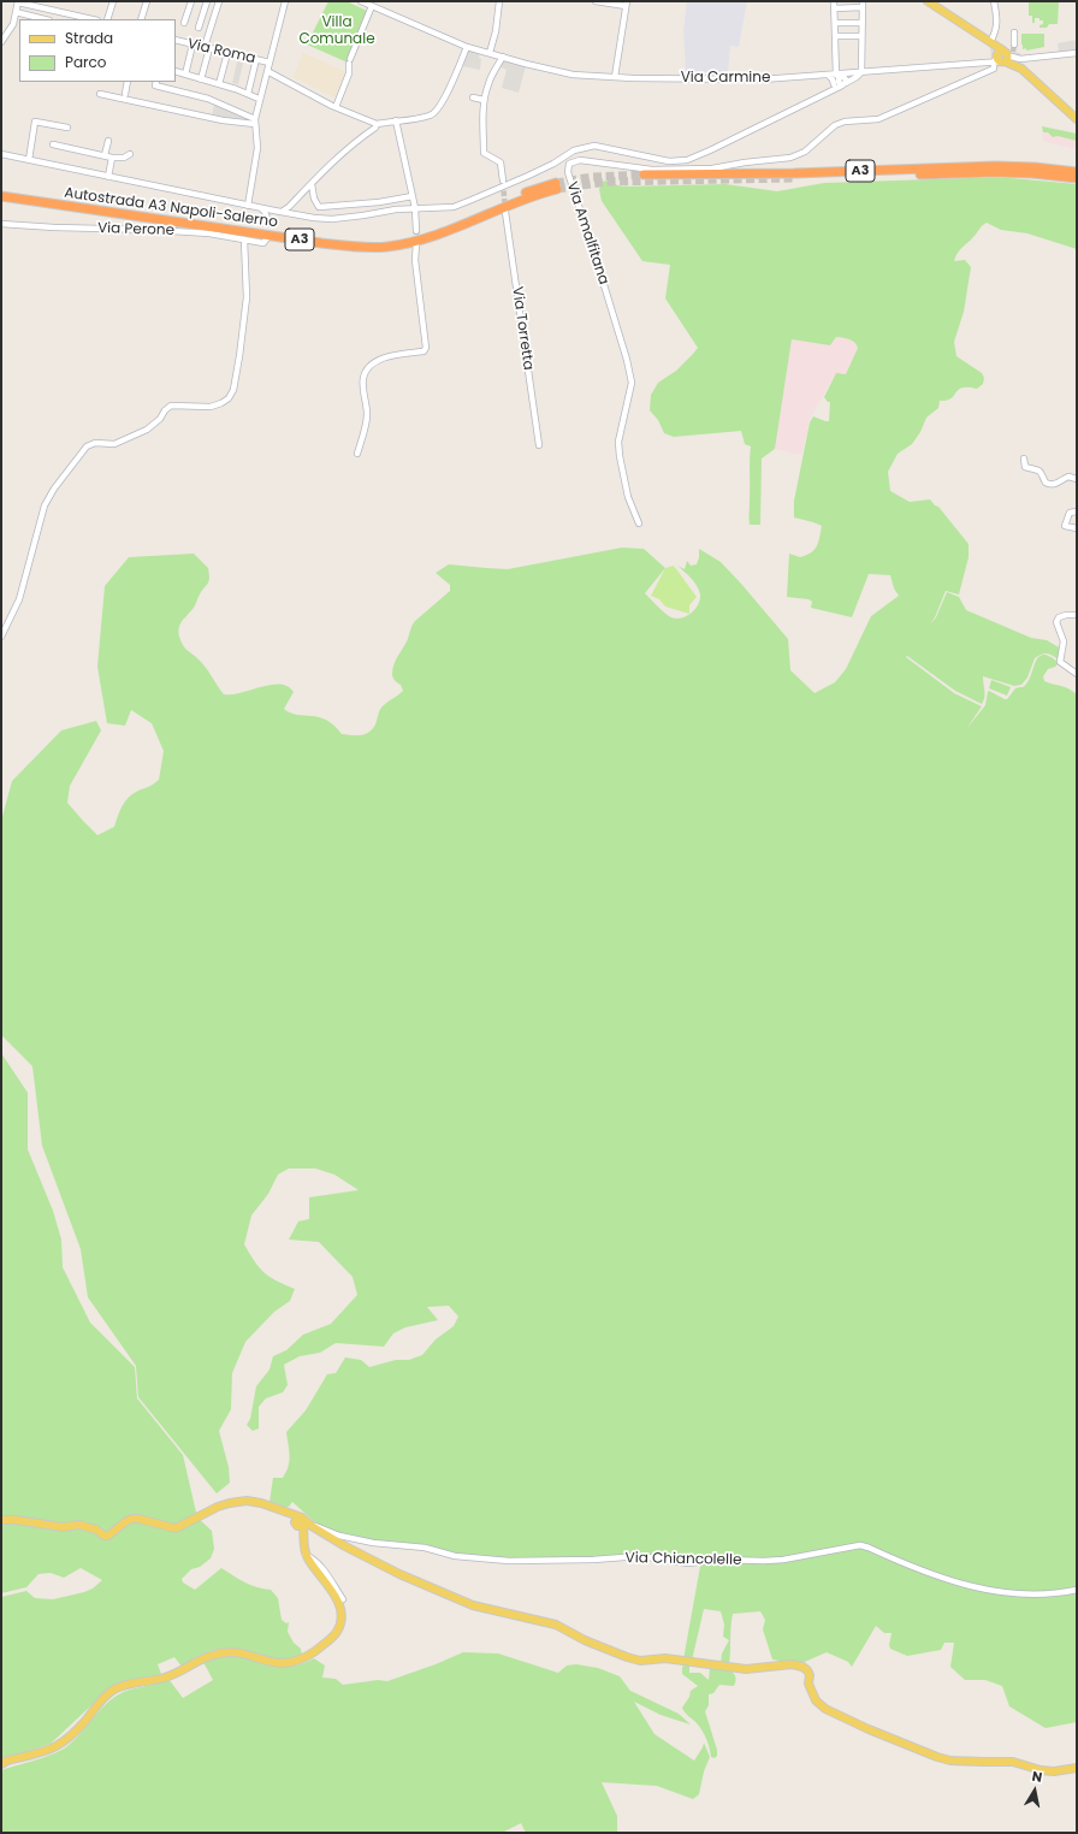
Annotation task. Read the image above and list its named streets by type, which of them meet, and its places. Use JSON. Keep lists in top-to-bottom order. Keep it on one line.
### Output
{"streets":{"highway":["A3","Autostrada A3 Napoli-Salerno"],"street":["Via Roma","Via Carmine","Via Perone","Via Amalfitana","Via Torretta","Via Chiancolelle"]},"parks":["Villa Comunale"],"legend":["Strada","Parco"],"north":"top"}
